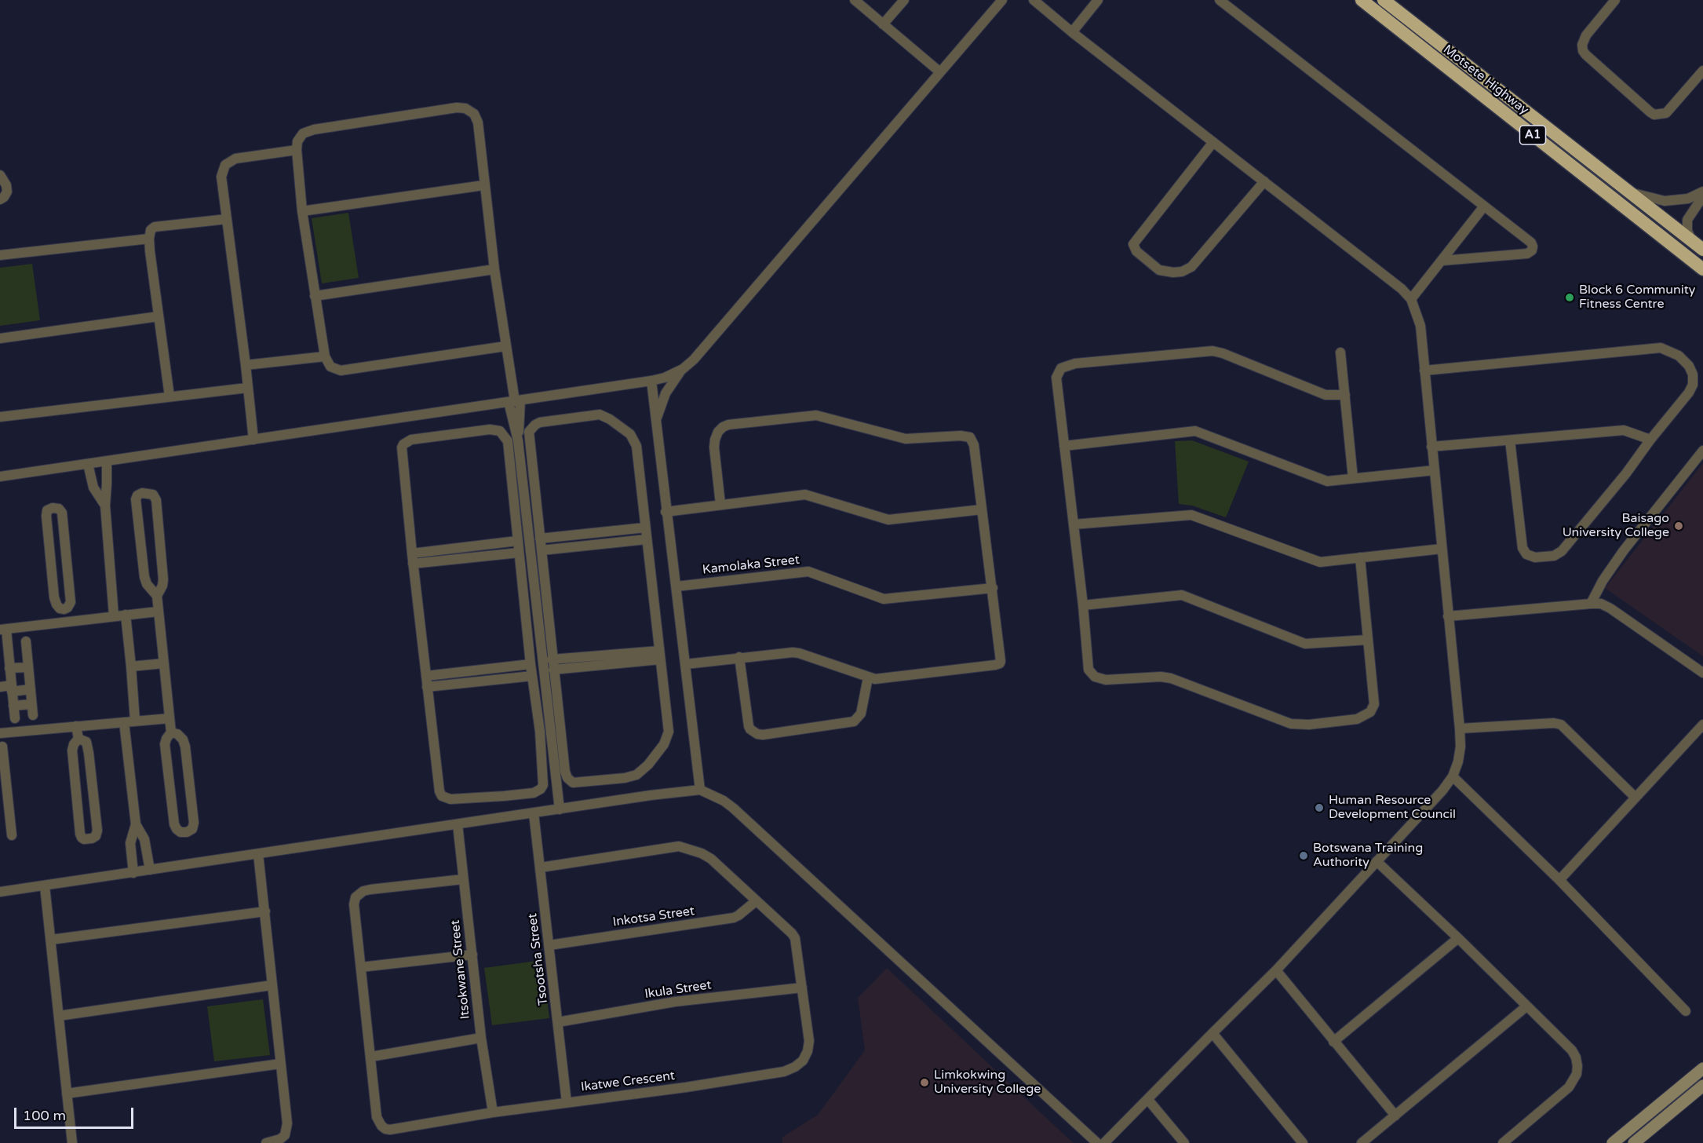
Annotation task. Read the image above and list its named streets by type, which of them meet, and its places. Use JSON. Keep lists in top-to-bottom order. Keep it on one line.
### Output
{"streets":{"highway":["Motsete Highway","A1"],"street":["Kamolaka Street","Inkotsa Street","Tsootsha Street","Itsokwane Street","Ikula Street","Ikatwe Crescent"]},"crossings":[["Inkotsa Street","Tsootsha Street"],["Inkotsa Street","Ikatwe Crescent"],["Tsootsha Street","Ikula Street"],["Tsootsha Street","Ikatwe Crescent"],["Itsokwane Street","Ikatwe Crescent"],["Ikula Street","Ikatwe Crescent"]],"places":["Block 6 Community Fitness Centre","Baisago University College","Human Resource Development Council","Botswana Training Authority","Limkokwing University College"],"scale_bar":"100 m"}
